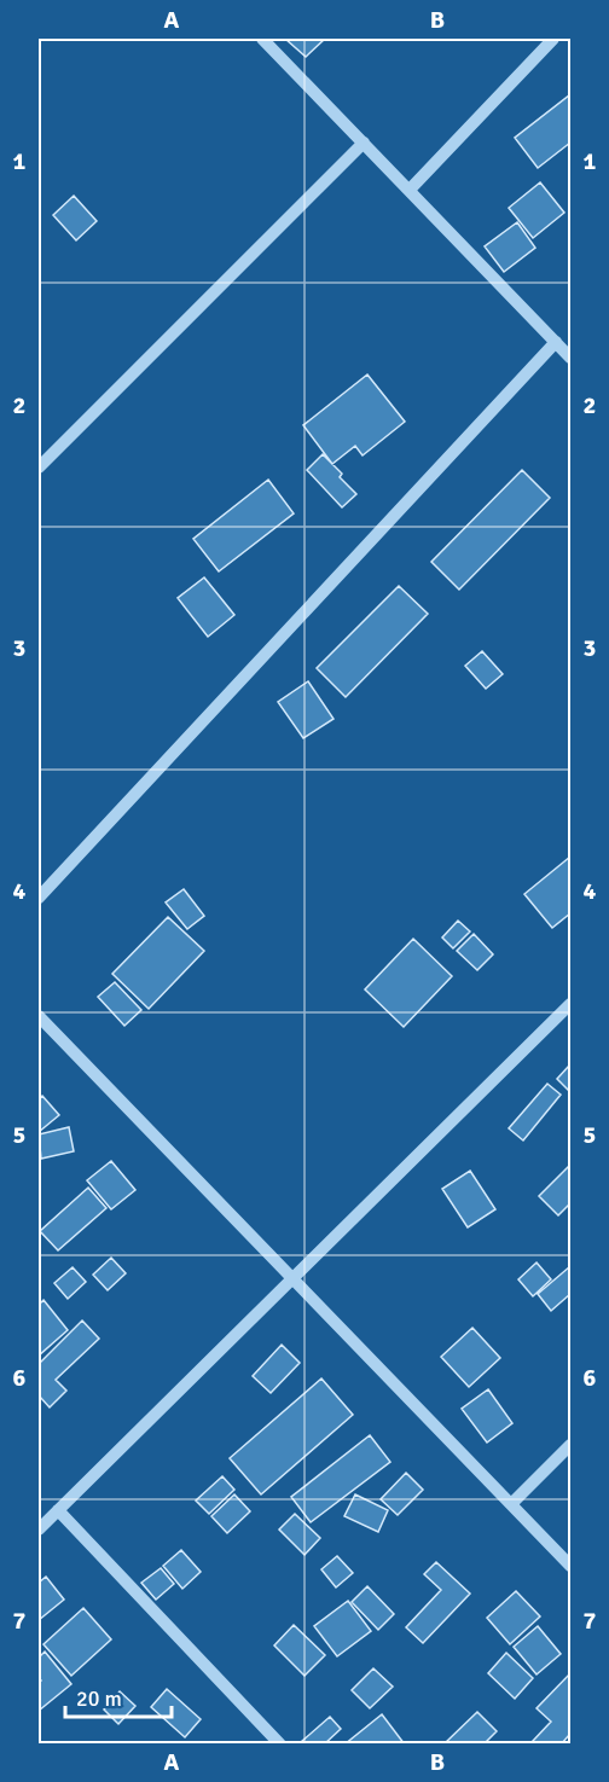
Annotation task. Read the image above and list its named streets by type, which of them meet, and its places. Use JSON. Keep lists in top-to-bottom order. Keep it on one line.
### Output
{"scale_bar":"20 m","grid":{"columns":["A","B"],"rows":["1","2","3","4","5","6","7"]}}
